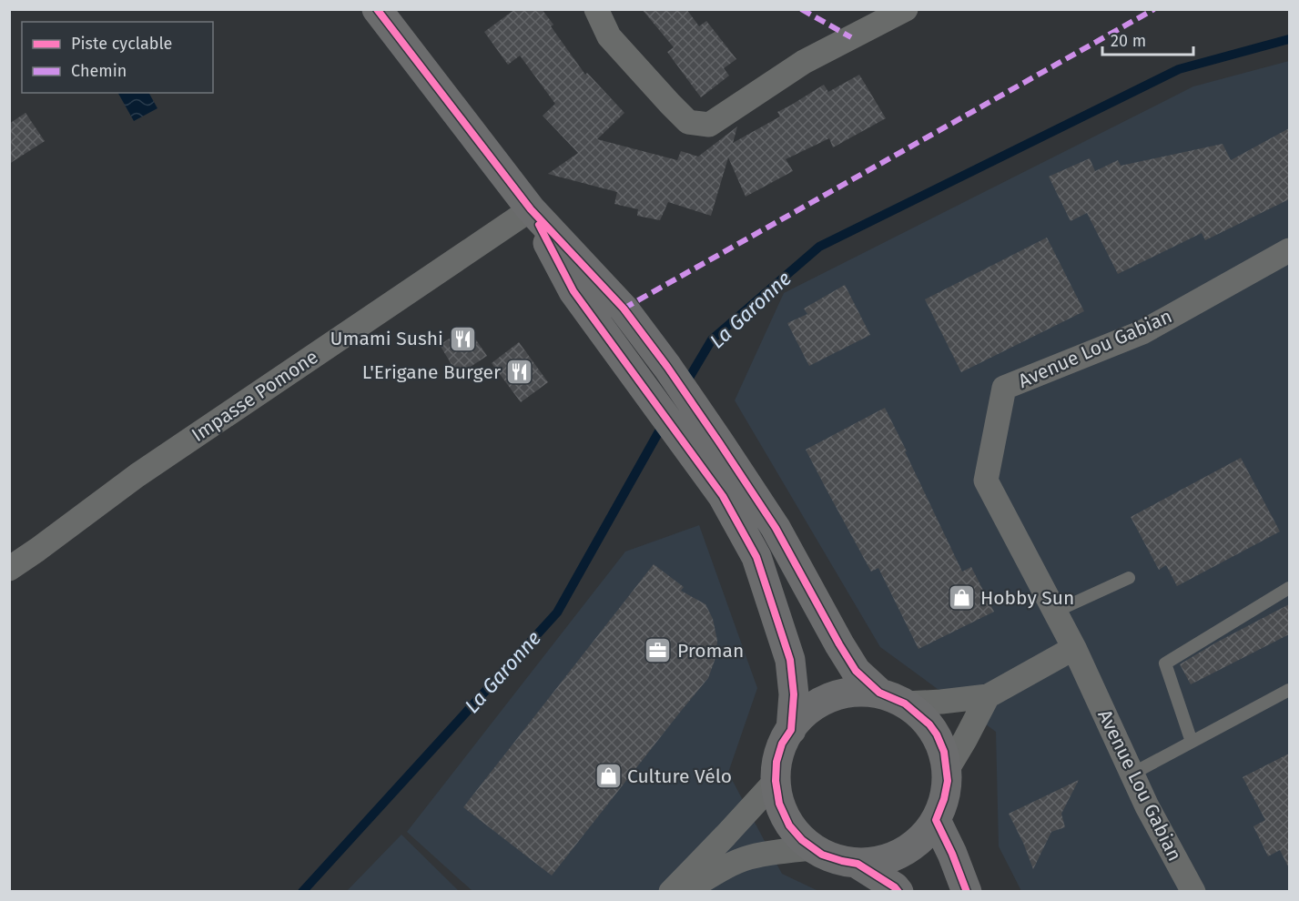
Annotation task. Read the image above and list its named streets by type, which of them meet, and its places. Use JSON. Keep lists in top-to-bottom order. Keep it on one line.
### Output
{"streets":{"street":["Avenue Lou Gabian","Impasse Pomone"]},"water":["La Garonne"],"places":{"restaurant":["Umami Sushi","L'Erigane Burger"],"shop":["Hobby Sun","Culture Vélo"],"office":["Proman"]},"legend":["Piste cyclable","Chemin"],"scale_bar":"20 m"}
